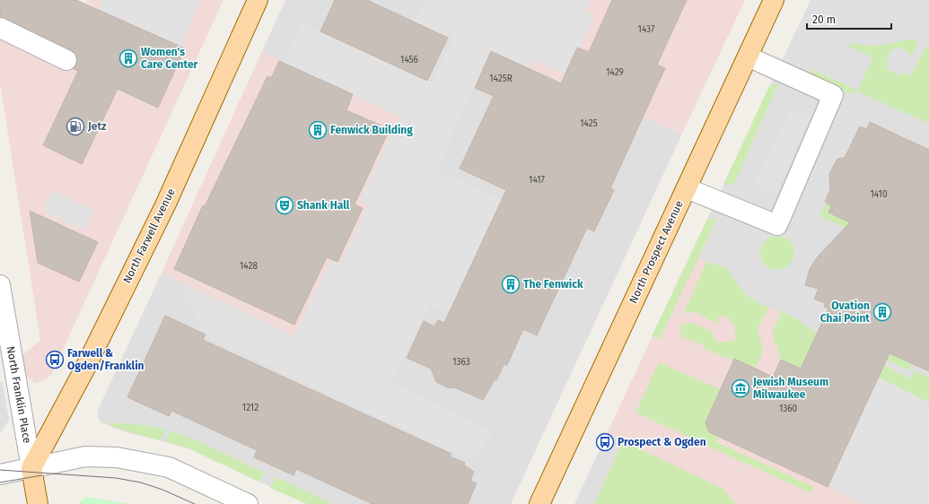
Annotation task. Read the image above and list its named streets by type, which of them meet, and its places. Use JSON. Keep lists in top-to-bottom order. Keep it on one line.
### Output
{"streets":{"main road":["North Farwell Avenue","North Prospect Avenue","North Franklin Place"]},"crossings":[["North Farwell Avenue","North Franklin Place"]],"places":{"building":["Women's Care Center","Fenwick Building","The Fenwick","Ovation Chai Point"],"fuel station":["Jetz"],"theatre":["Shank Hall"],"bus stop":["Farwell & Ogden/Franklin","Prospect & Ogden"],"museum":["Jewish Museum Milwaukee"]},"house_numbers":["1437","1456","1429","1425R","1425","1417","1410","1428","1363","1212","1360"],"scale_bar":"20 m"}
